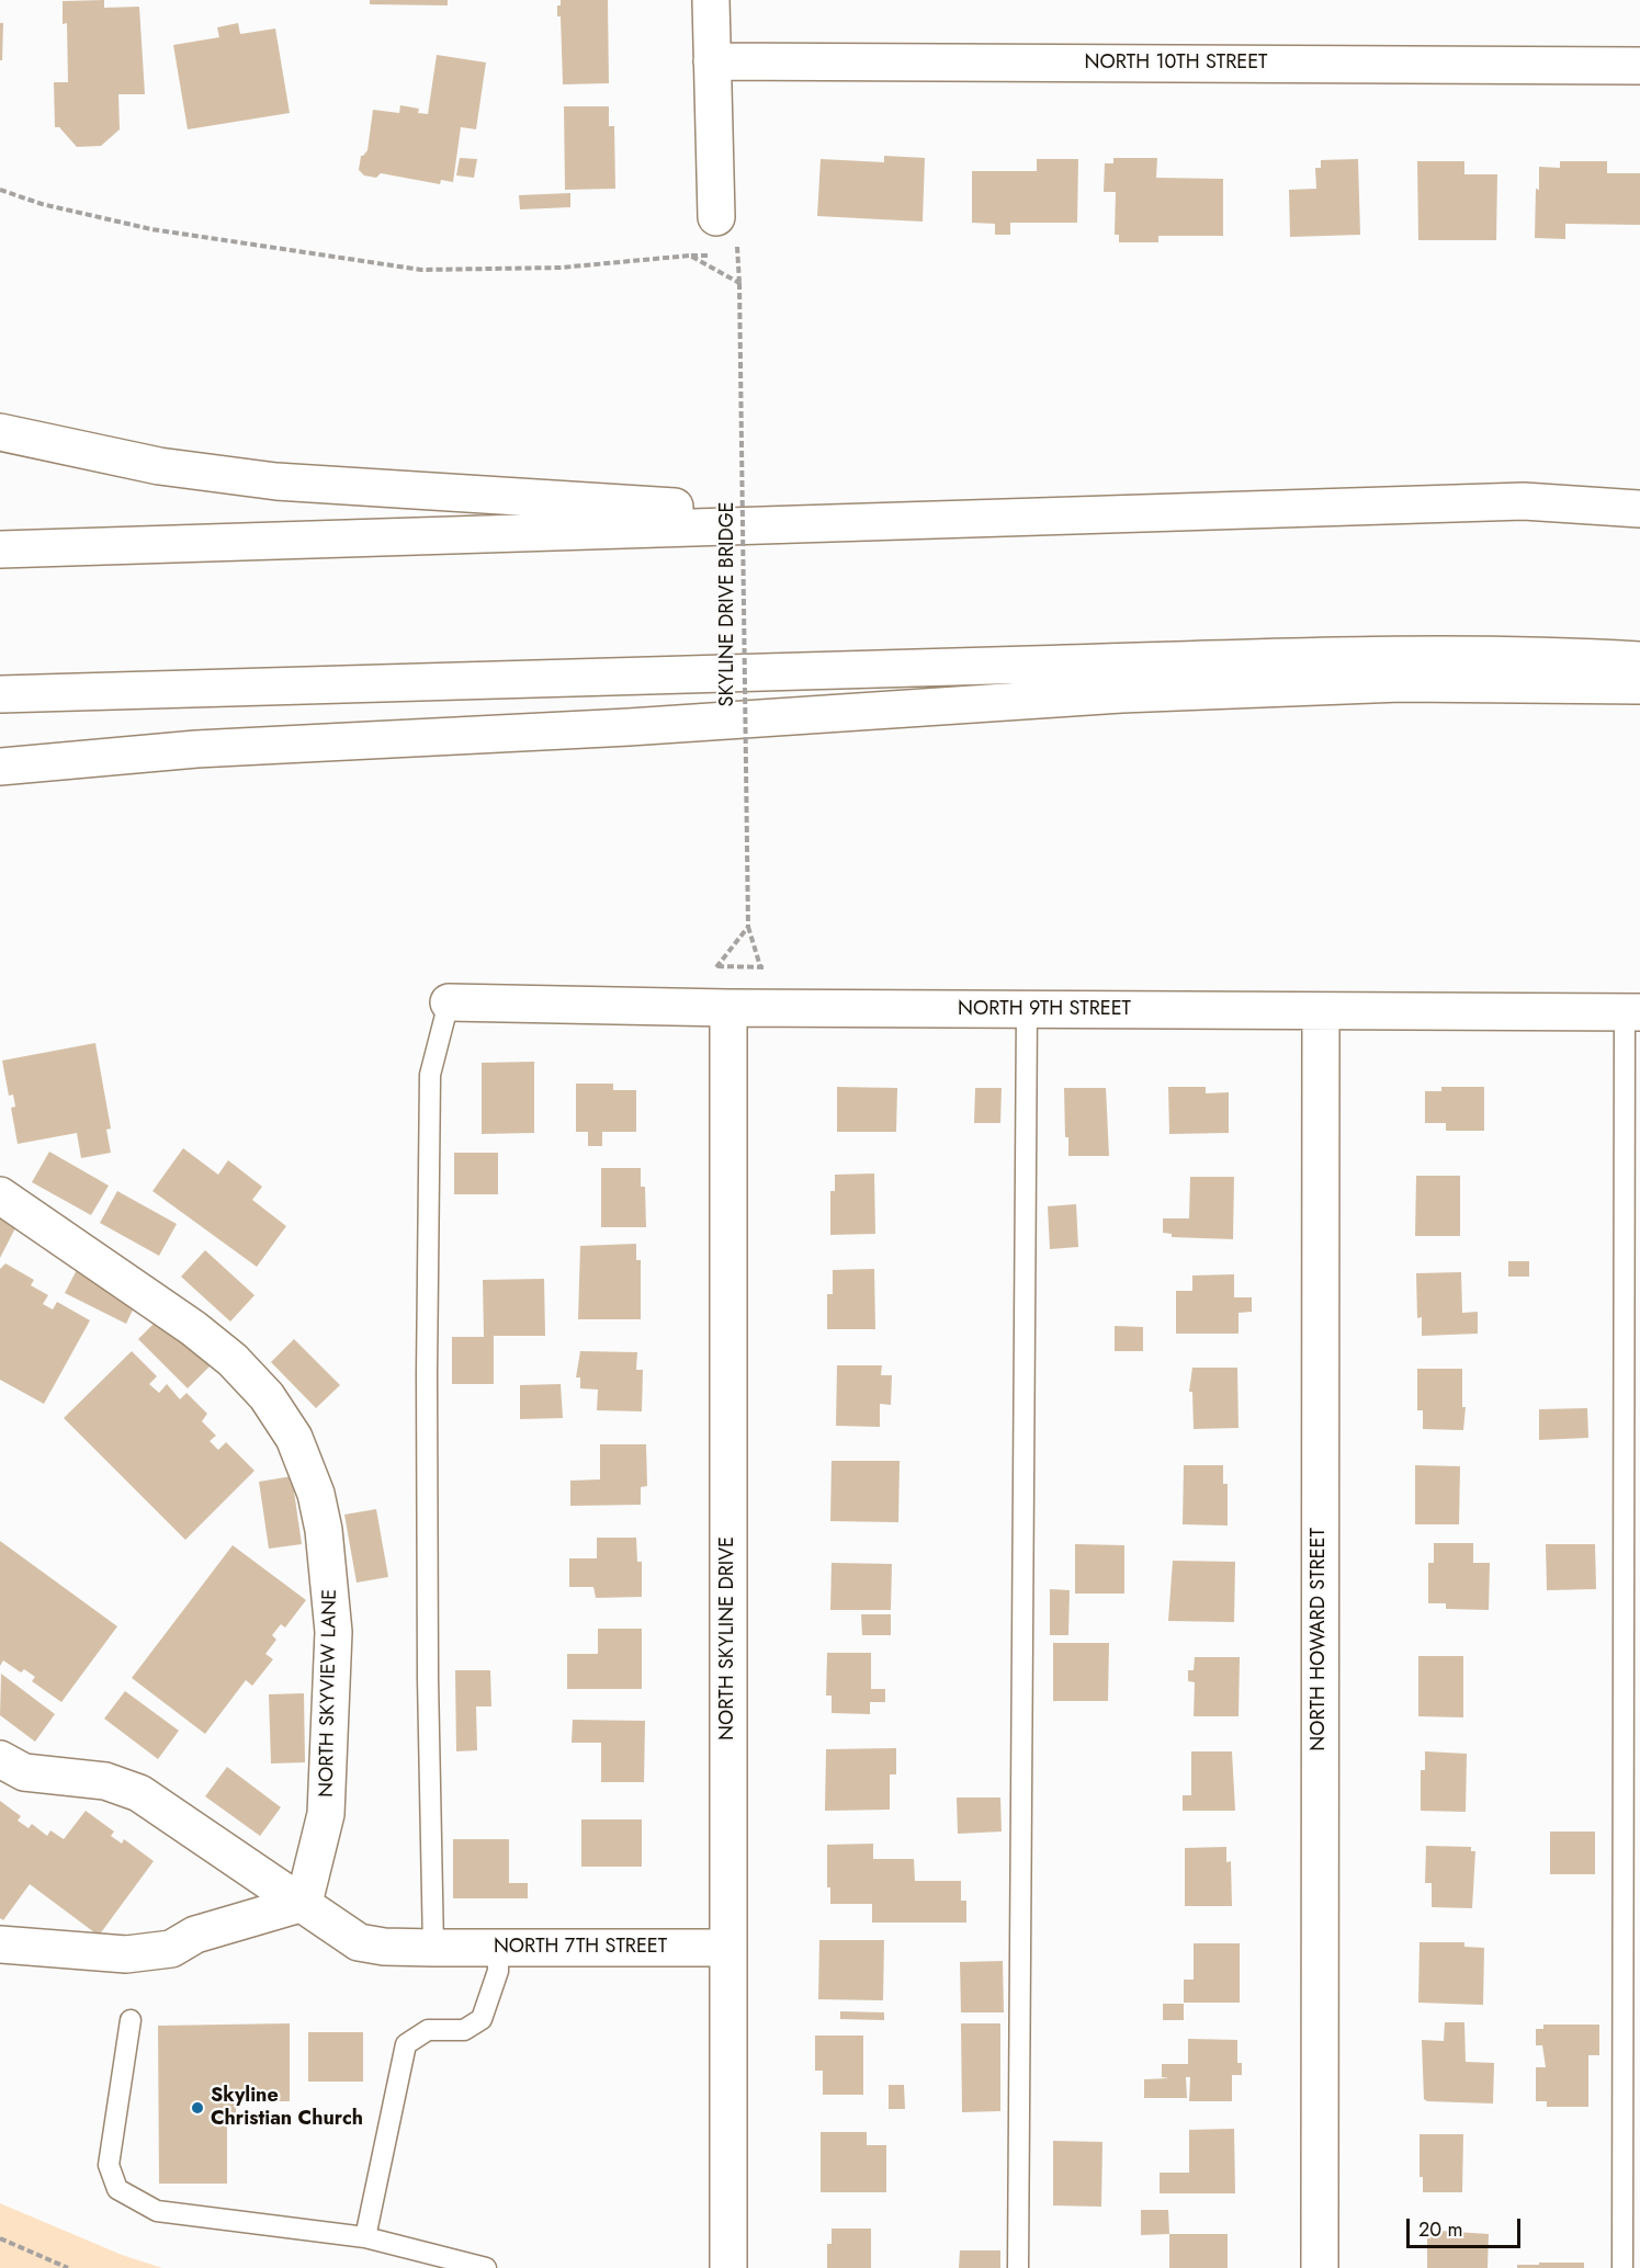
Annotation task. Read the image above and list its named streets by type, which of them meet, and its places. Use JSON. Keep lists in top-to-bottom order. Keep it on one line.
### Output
{"streets":{"main road":["NORTH 10TH STREET","NORTH 9TH STREET","NORTH SKYLINE DRIVE","NORTH HOWARD STREET","NORTH SKYVIEW LANE","NORTH 7TH STREET"],"path":["SKYLINE DRIVE BRIDGE"]},"crossings":[["NORTH 9TH STREET","NORTH SKYLINE DRIVE"],["NORTH 9TH STREET","NORTH HOWARD STREET"],["NORTH SKYLINE DRIVE","NORTH 7TH STREET"],["NORTH SKYVIEW LANE","NORTH 7TH STREET"]],"places":["Skyline Christian Church"],"scale_bar":"20 m"}
